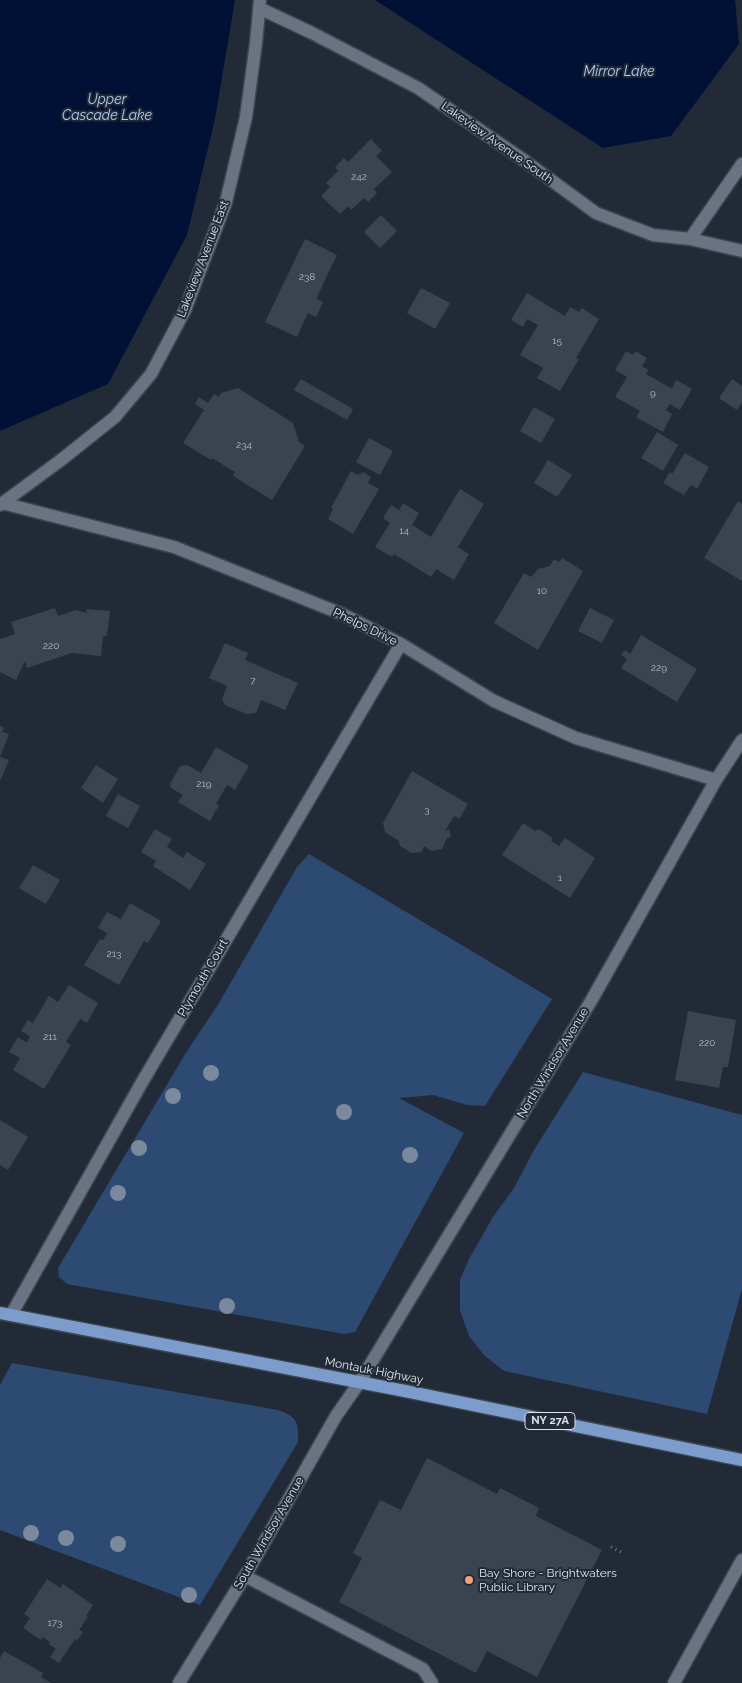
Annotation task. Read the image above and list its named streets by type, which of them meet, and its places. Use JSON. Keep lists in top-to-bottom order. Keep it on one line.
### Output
{"streets":{"main road":["Montauk Highway","NY 27A"],"street":["Lakeview Avenue South","Lakeview Avenue East","Phelps Drive","Plymouth Court","North Windsor Avenue","South Windsor Avenue"]},"crossings":[["Lakeview Avenue South","Lakeview Avenue East"],["Lakeview Avenue East","Phelps Drive"],["Phelps Drive","Plymouth Court"],["Phelps Drive","North Windsor Avenue"],["Plymouth Court","Montauk Highway"],["North Windsor Avenue","Montauk Highway"],["North Windsor Avenue","South Windsor Avenue"],["Montauk Highway","South Windsor Avenue"]],"water":["Mirror Lake","Upper Cascade Lake"],"places":["Bay Shore - Brightwaters Public Library"],"house_numbers":["242","238","15","9","234","14","10","220","229","7","219","3","1","213","211","220","173"]}
